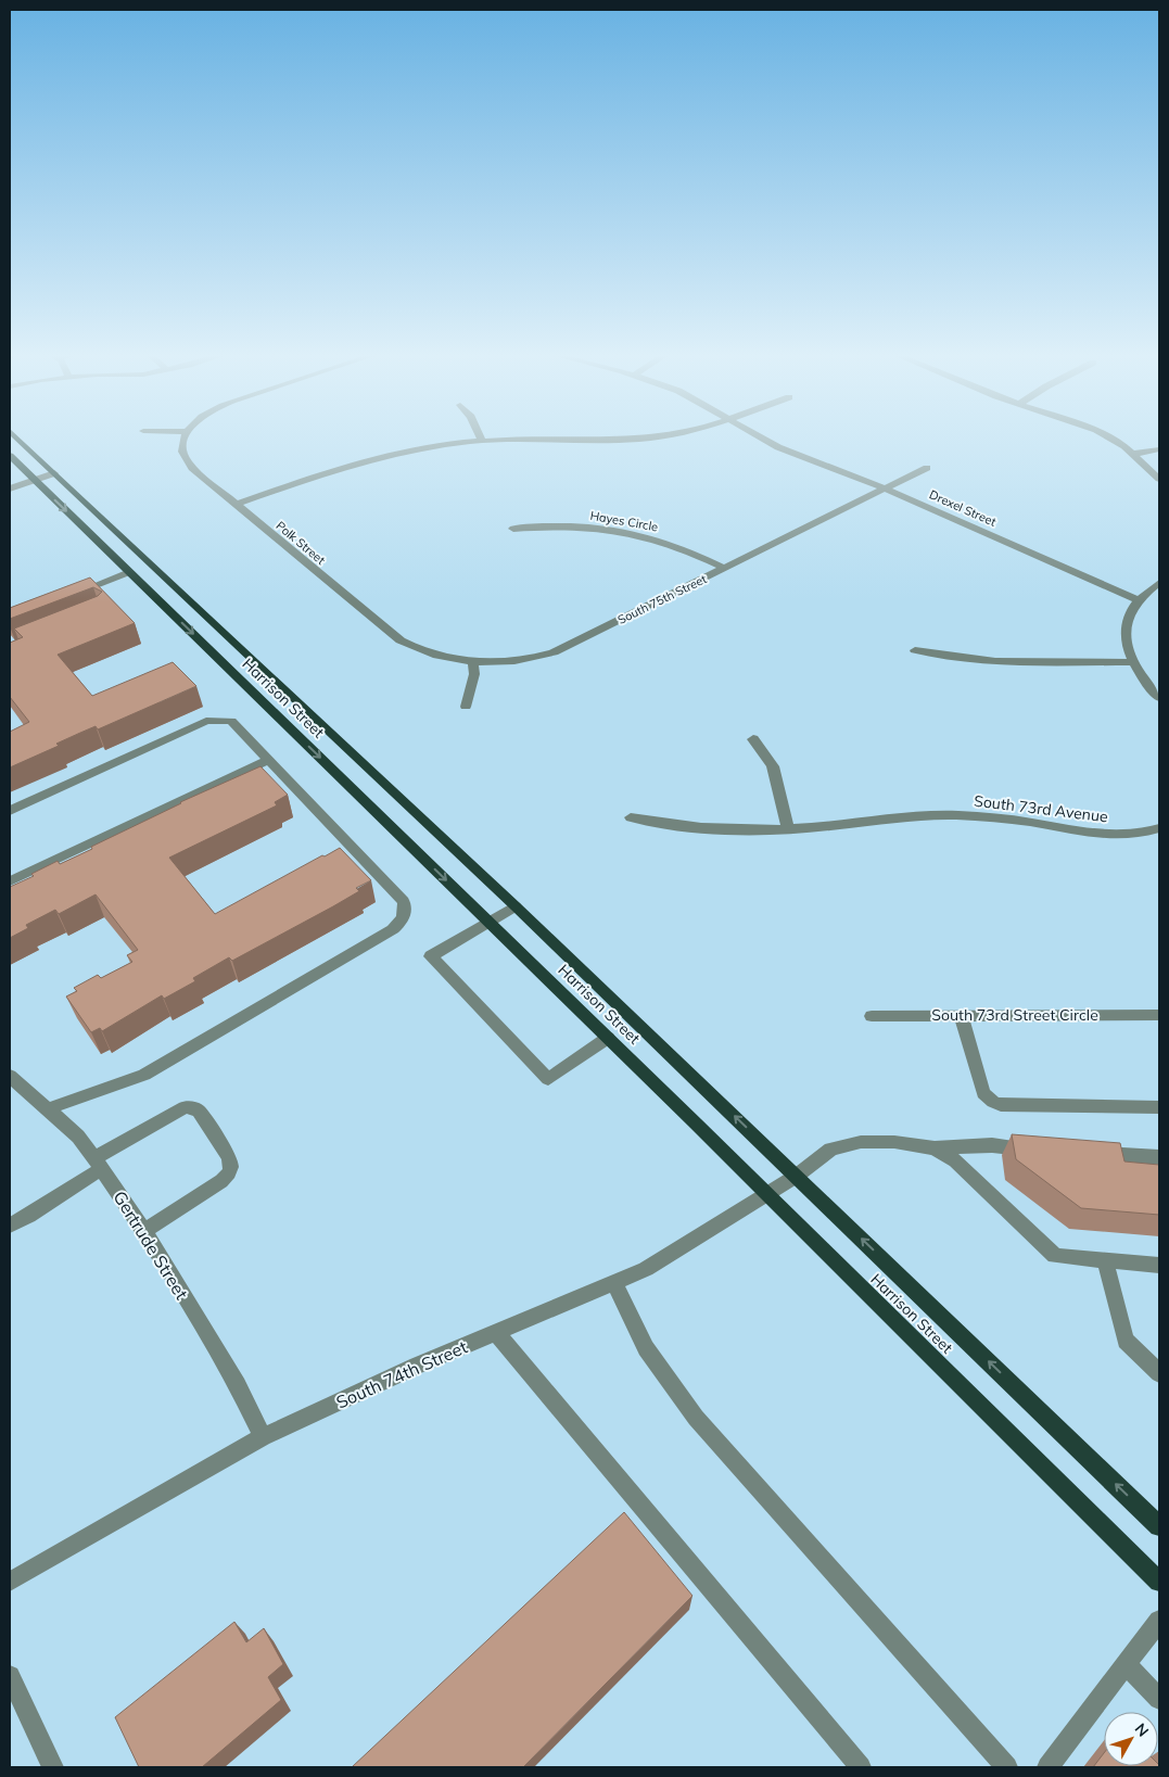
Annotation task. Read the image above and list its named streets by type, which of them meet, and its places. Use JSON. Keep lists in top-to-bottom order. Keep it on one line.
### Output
{"streets":{"main road":["Harrison Street"],"street":["Drexel Street","Hayes Circle","Polk Street","South 75th Street","South 73rd Avenue","South 73rd Street Circle","Gertrude Street","South 74th Street"]},"crossings":[["Drexel Street","South 75th Street"],["Hayes Circle","South 75th Street"],["Polk Street","South 75th Street"],["Harrison Street","South 74th Street"],["Gertrude Street","South 74th Street"]],"north":"top right"}
